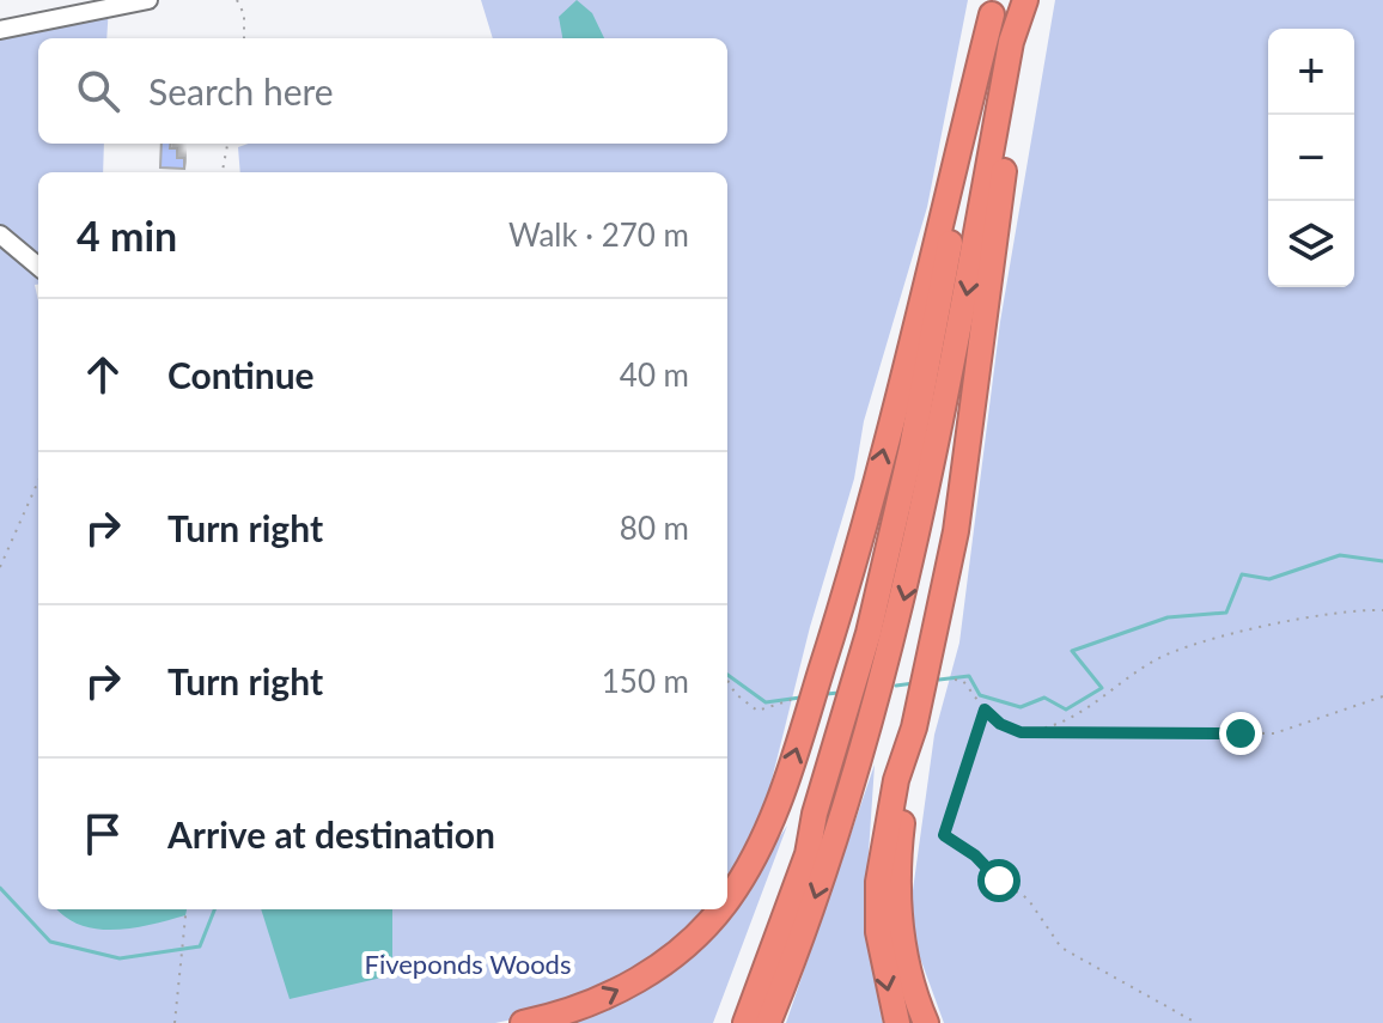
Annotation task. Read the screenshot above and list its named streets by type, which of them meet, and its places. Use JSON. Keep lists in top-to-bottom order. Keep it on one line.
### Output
{"parks":["Fiveponds Woods"],"page":{"map_buttons":["+","−"],"search":"Search here","heading":["4 min","Walk · 270 m"],"list":[["Continue","40 m"],["Turn right","80 m"],["Turn right","150 m"],"Arrive at destination"]}}
